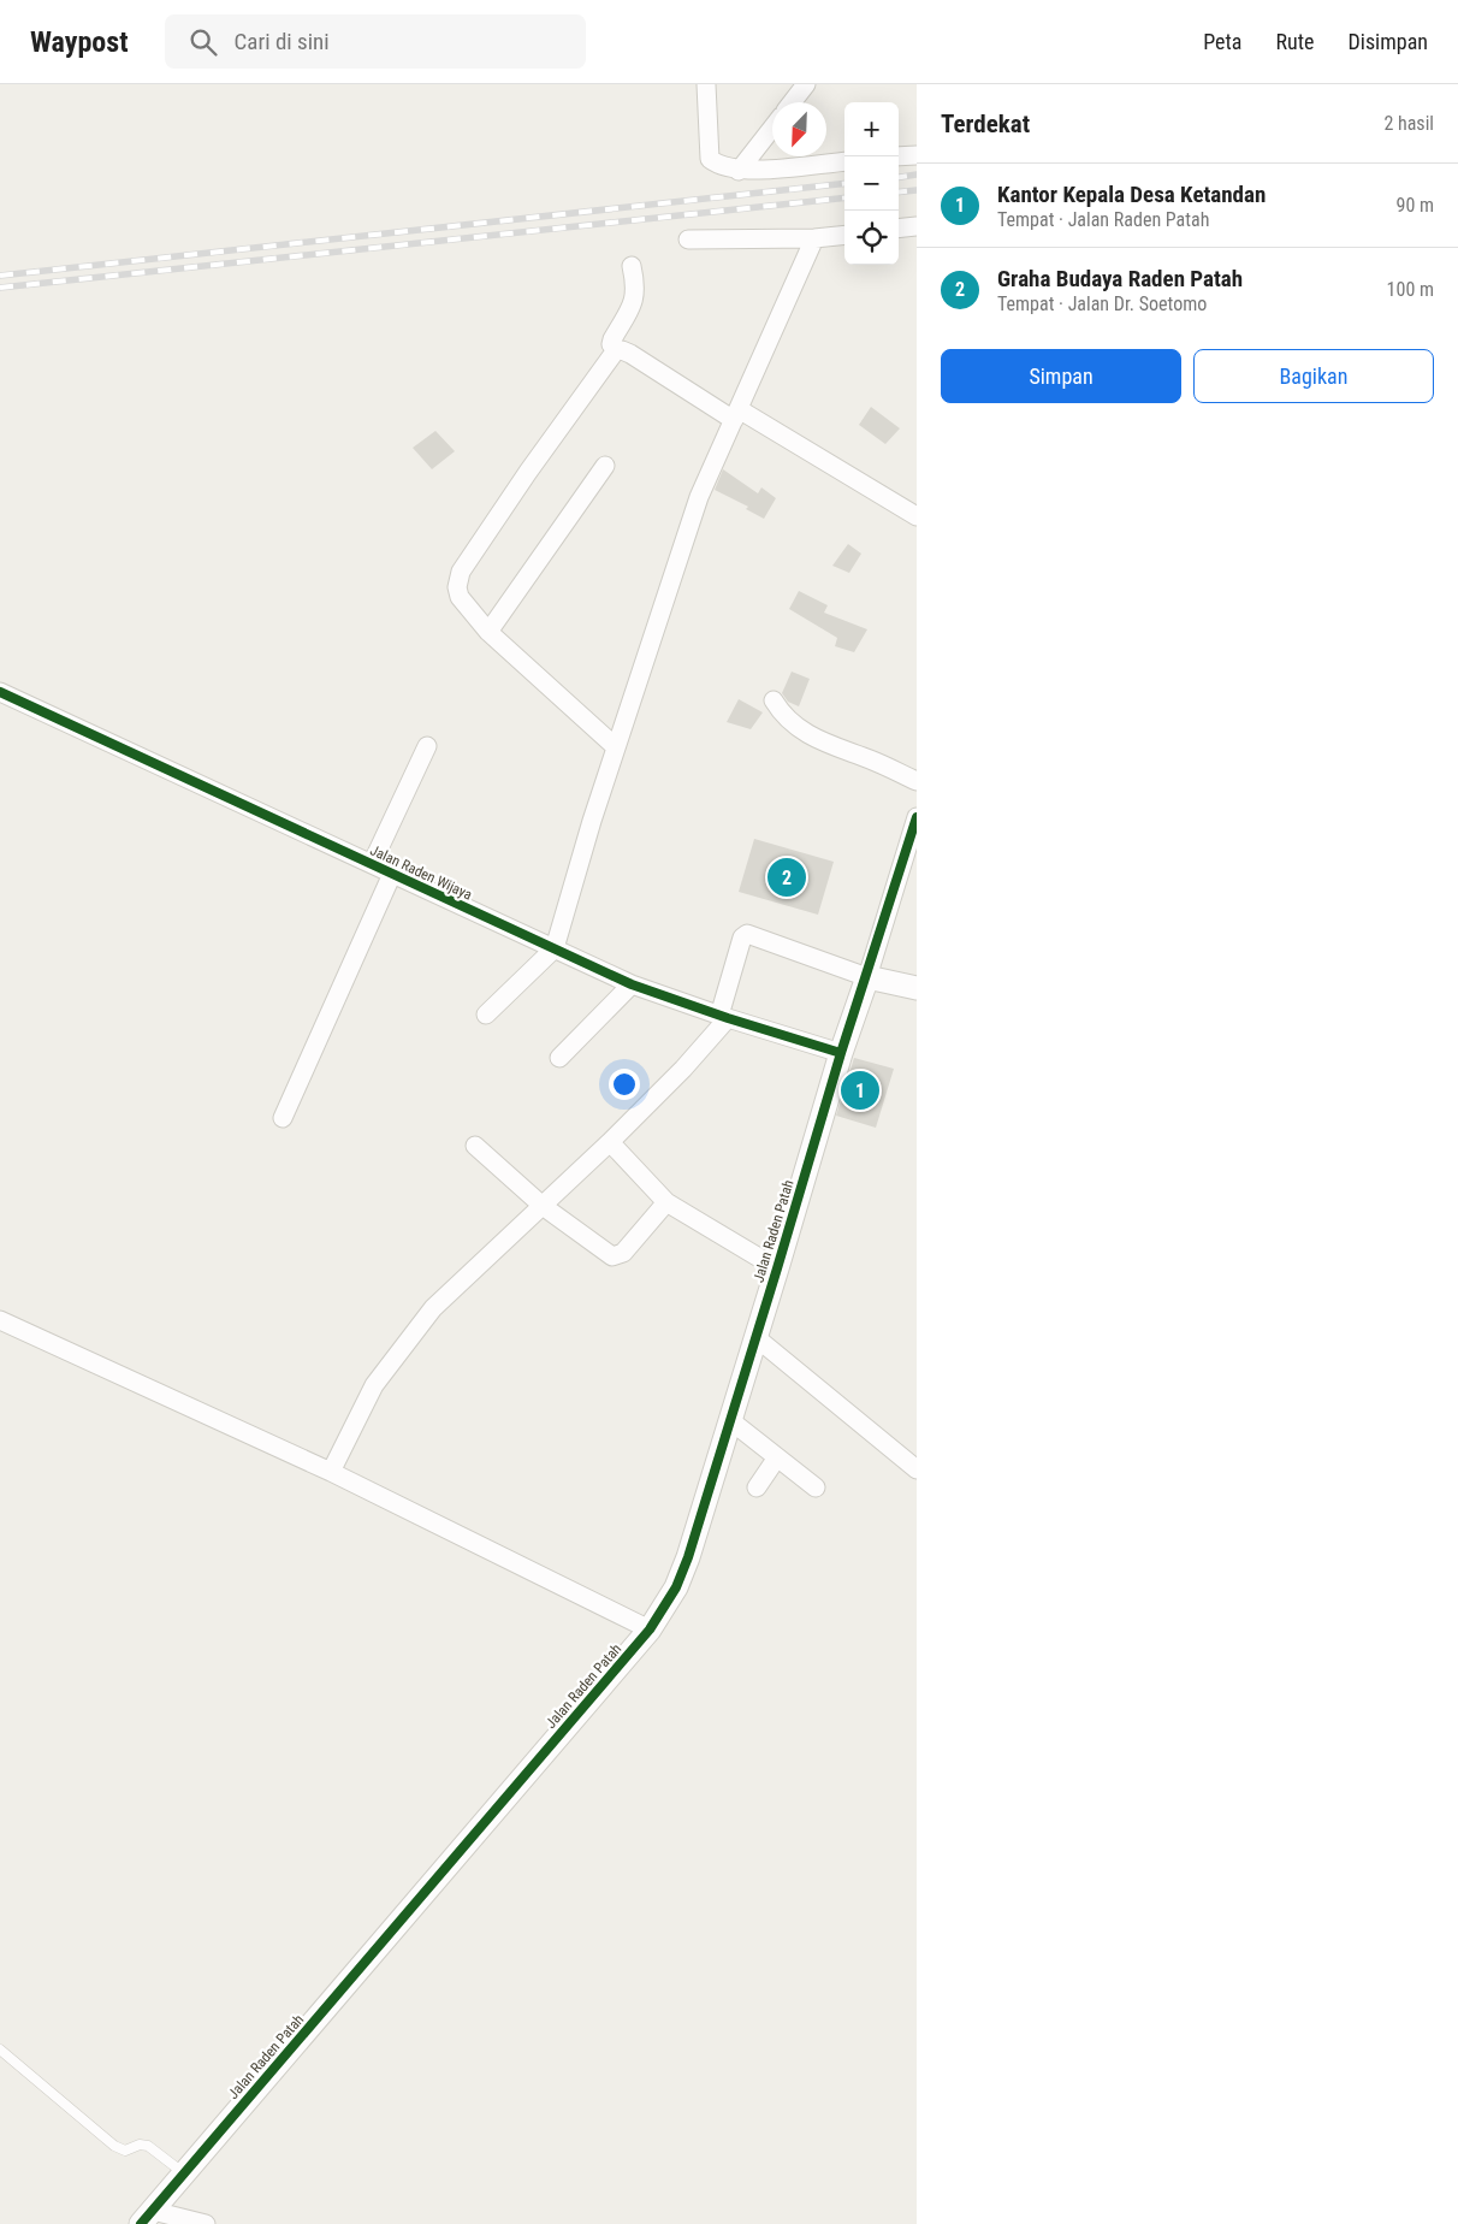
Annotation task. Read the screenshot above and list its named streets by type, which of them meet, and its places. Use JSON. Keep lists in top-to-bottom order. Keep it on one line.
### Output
{"streets":{"street":["Jalan Raden Wijaya","Jalan Raden Patah"]},"crossings":[["Jalan Raden Wijaya","Jalan Raden Patah"]],"north":"bottom left","page":{"header":"Waypost","search":"Cari di sini","nav":["Peta","Rute","Disimpan"],"heading":["Terdekat","2 hasil"],"map_buttons":["+","−"],"list":[{"mark":"1","name":"Kantor Kepala Desa Ketandan","note":"Tempat · Jalan Raden Patah","value":"90 m"},{"mark":"2","name":"Graha Budaya Raden Patah","note":"Tempat · Jalan Dr. Soetomo","value":"100 m"}],"buttons":["Simpan","Bagikan"],"pins":["2","1"]}}
